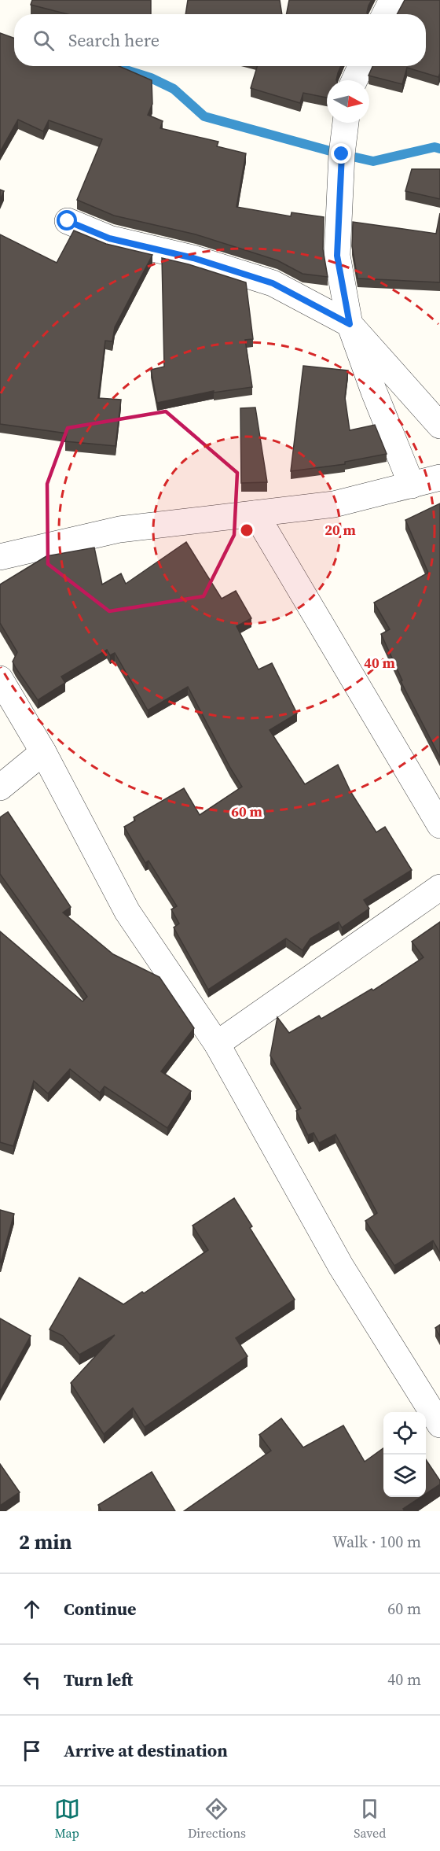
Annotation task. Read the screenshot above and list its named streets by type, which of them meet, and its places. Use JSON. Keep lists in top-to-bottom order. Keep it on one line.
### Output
{"north":"right","page":{"search":"Search here","heading":["2 min","Walk · 100 m"],"list":[["Continue","60 m"],["Turn left","40 m"],"Arrive at destination"],"nav":["Map","Directions","Saved"]},"rings":["20 m","40 m","60 m"]}
